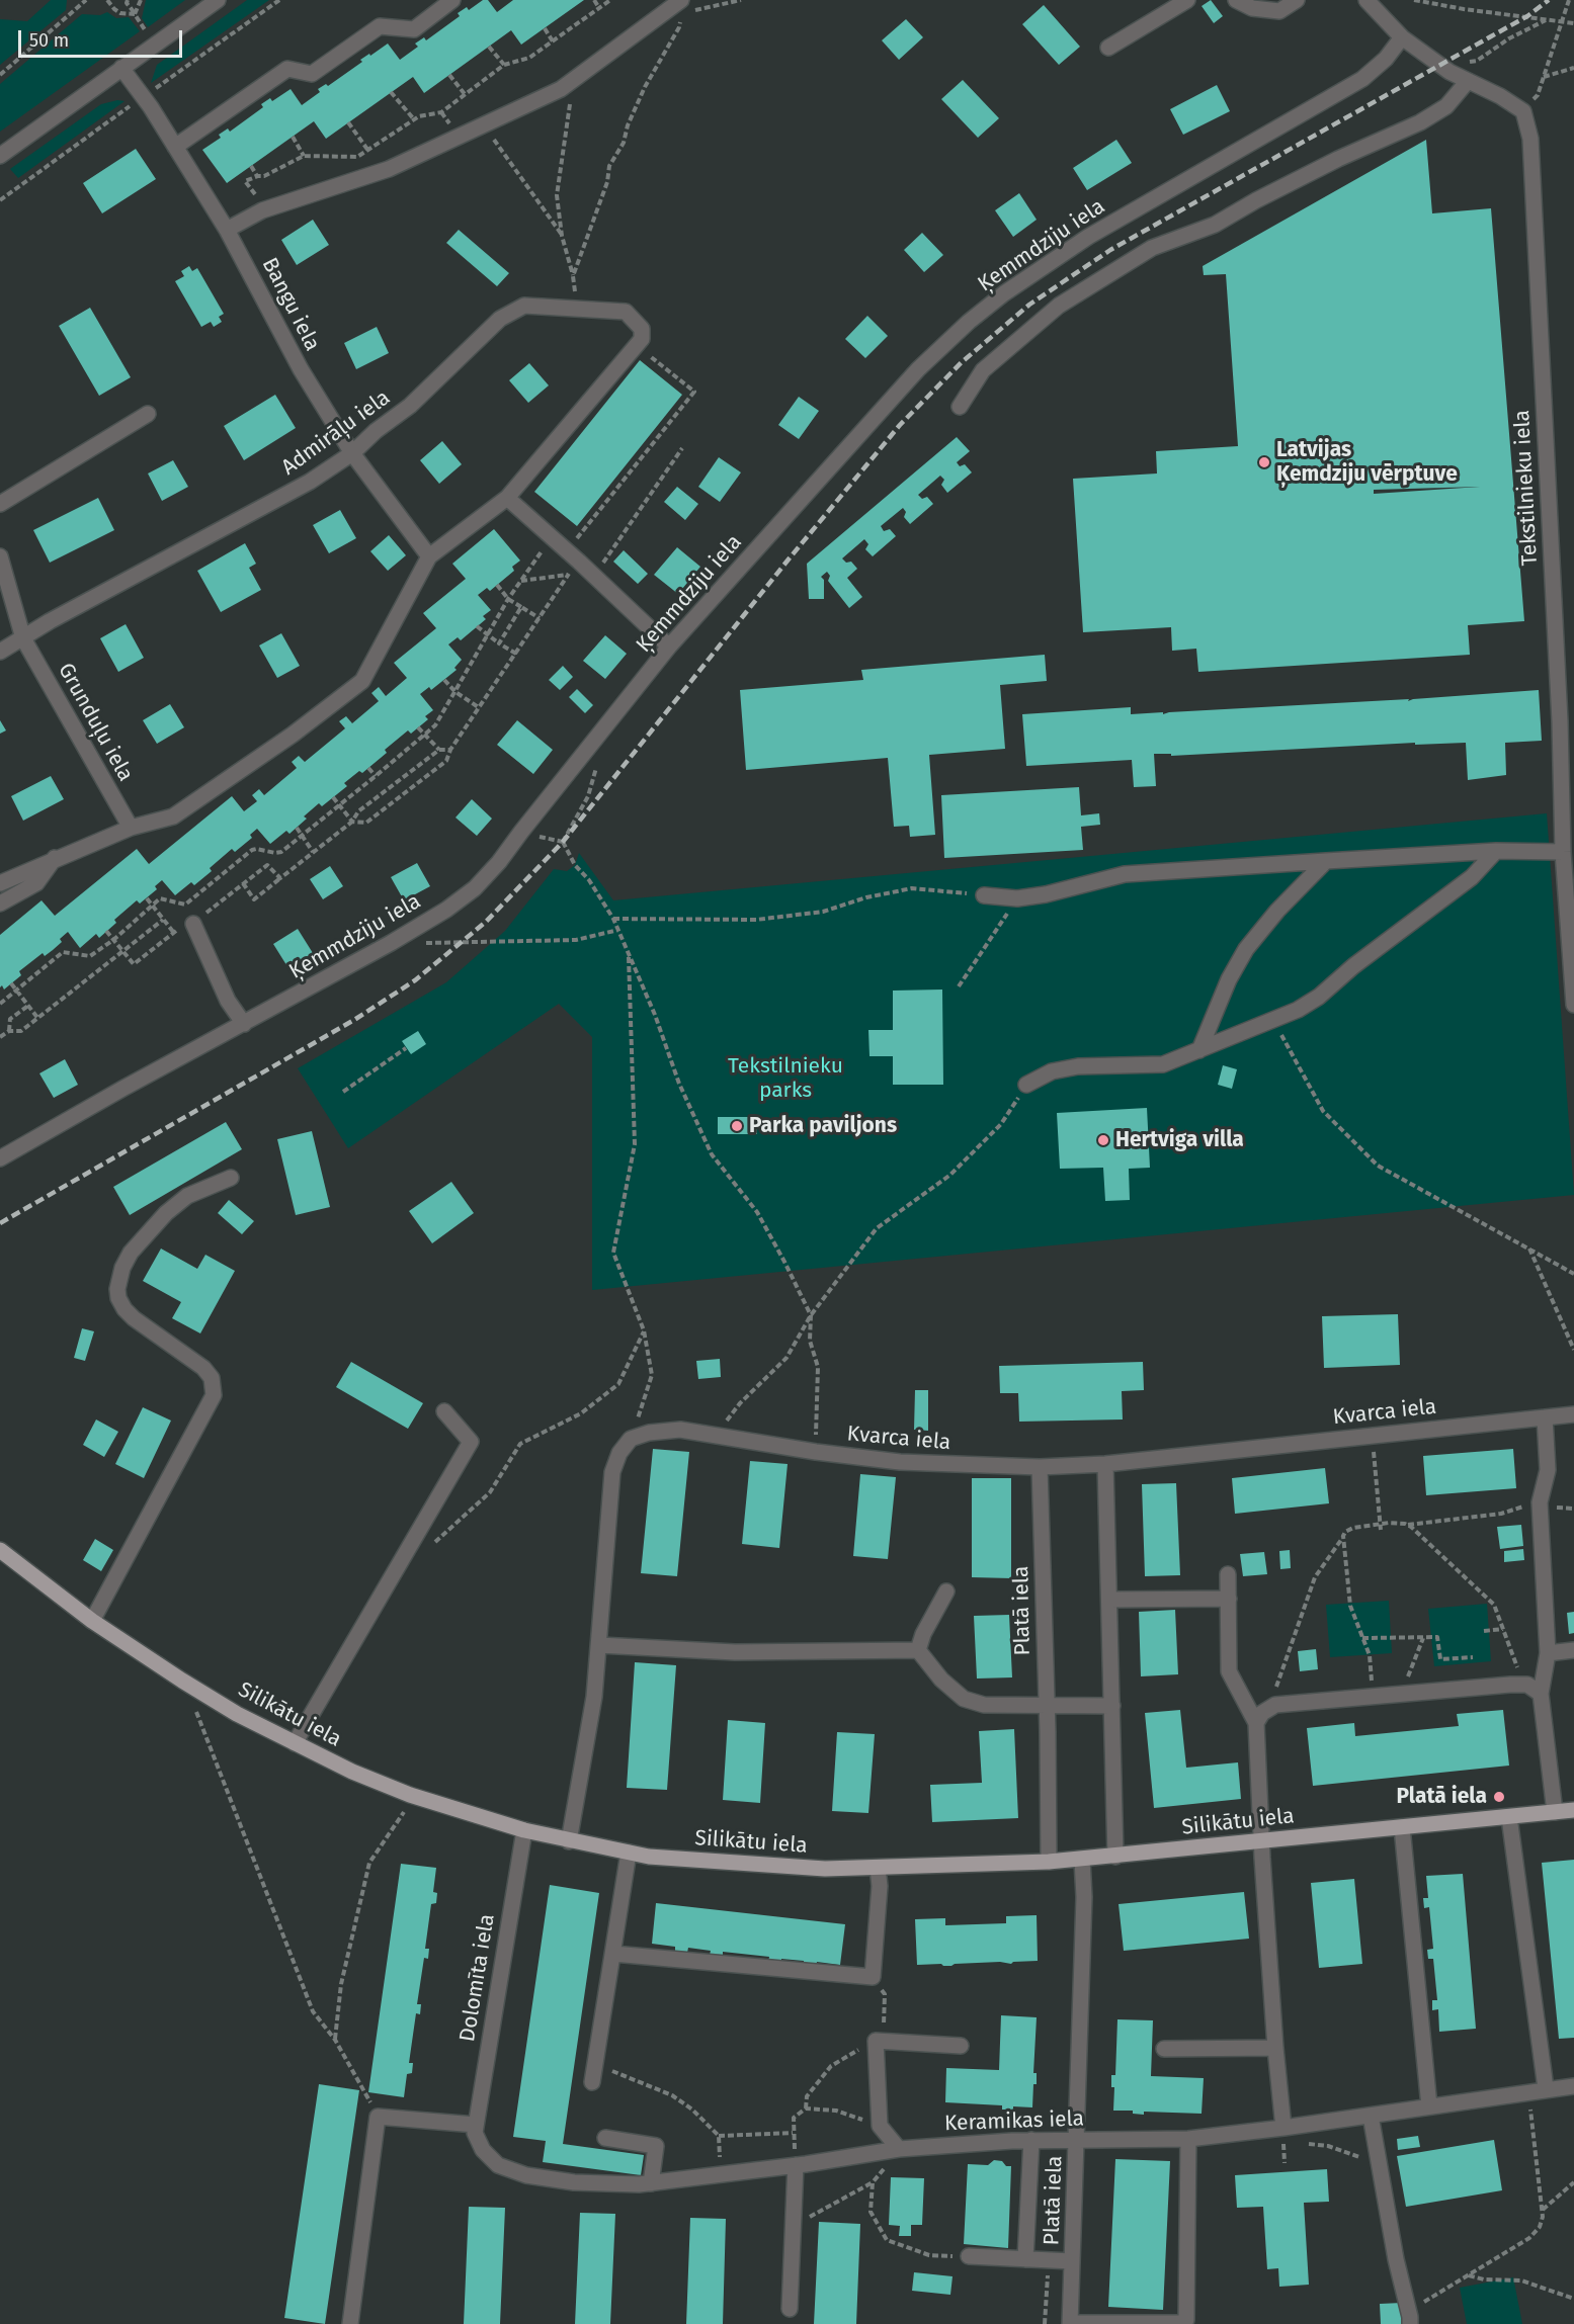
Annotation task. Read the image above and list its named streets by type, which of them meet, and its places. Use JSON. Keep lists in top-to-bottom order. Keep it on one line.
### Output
{"streets":{"main road":["Silikātu iela"],"street":["Ķemmdziju iela","Bangu iela","Admirāļu iela","Tekstilnieku iela","Grunduļu iela","Kvarca iela","Platā iela","Dolomīta iela","Keramikas iela"]},"crossings":[["Bangu iela","Admirāļu iela"],["Admirāļu iela","Grunduļu iela"],["Kvarca iela","Platā iela"],["Platā iela","Silikātu iela"],["Platā iela","Keramikas iela"],["Silikātu iela","Dolomīta iela"],["Dolomīta iela","Keramikas iela"]],"parks":["Tekstilnieku parks"],"places":["Latvijas Ķemdziju vērptuve","Parka paviljons","Hertviga villa","Platā iela"],"scale_bar":"50 m"}
